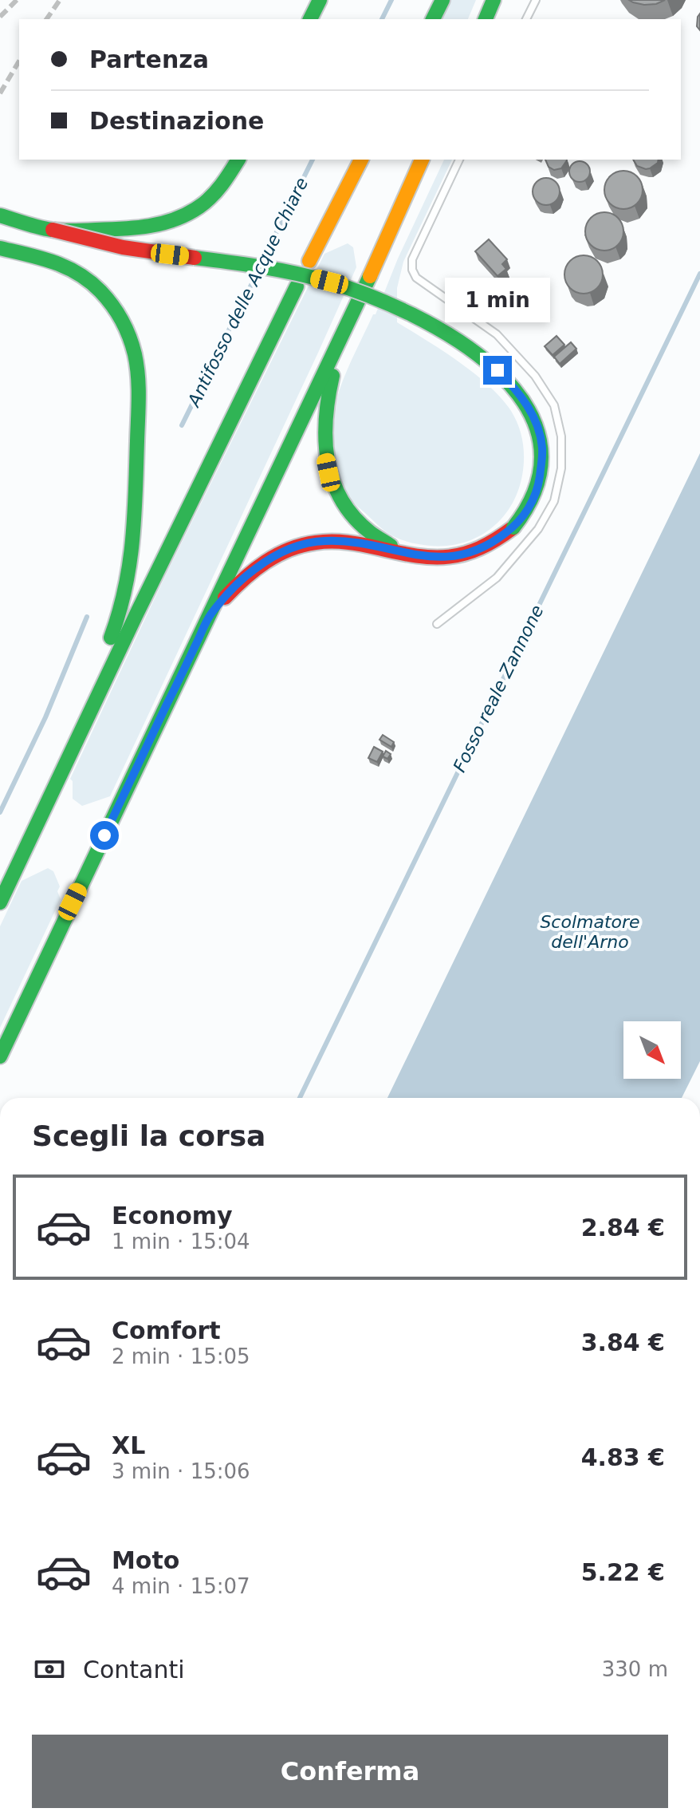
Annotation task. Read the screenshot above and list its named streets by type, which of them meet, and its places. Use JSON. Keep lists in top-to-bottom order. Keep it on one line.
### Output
{"water":["Antifosso delle Acque Chiare","Fosso reale Zannone","Scolmatore dell'Arno"],"north":"bottom right","page":{"banner":["Partenza","Destinazione"],"bubble":"1 min","heading":"Scegli la corsa","list":[{"name":"Economy","note":"1 min · 15:04","value":"2.84 €"},{"name":"Comfort","note":"2 min · 15:05","value":"3.84 €"},{"name":"XL","note":"3 min · 15:06","value":"4.83 €"},{"name":"Moto","note":"4 min · 15:07","value":"5.22 €"}],"pay":["Contanti","330 m"],"buttons":"Conferma"}}
